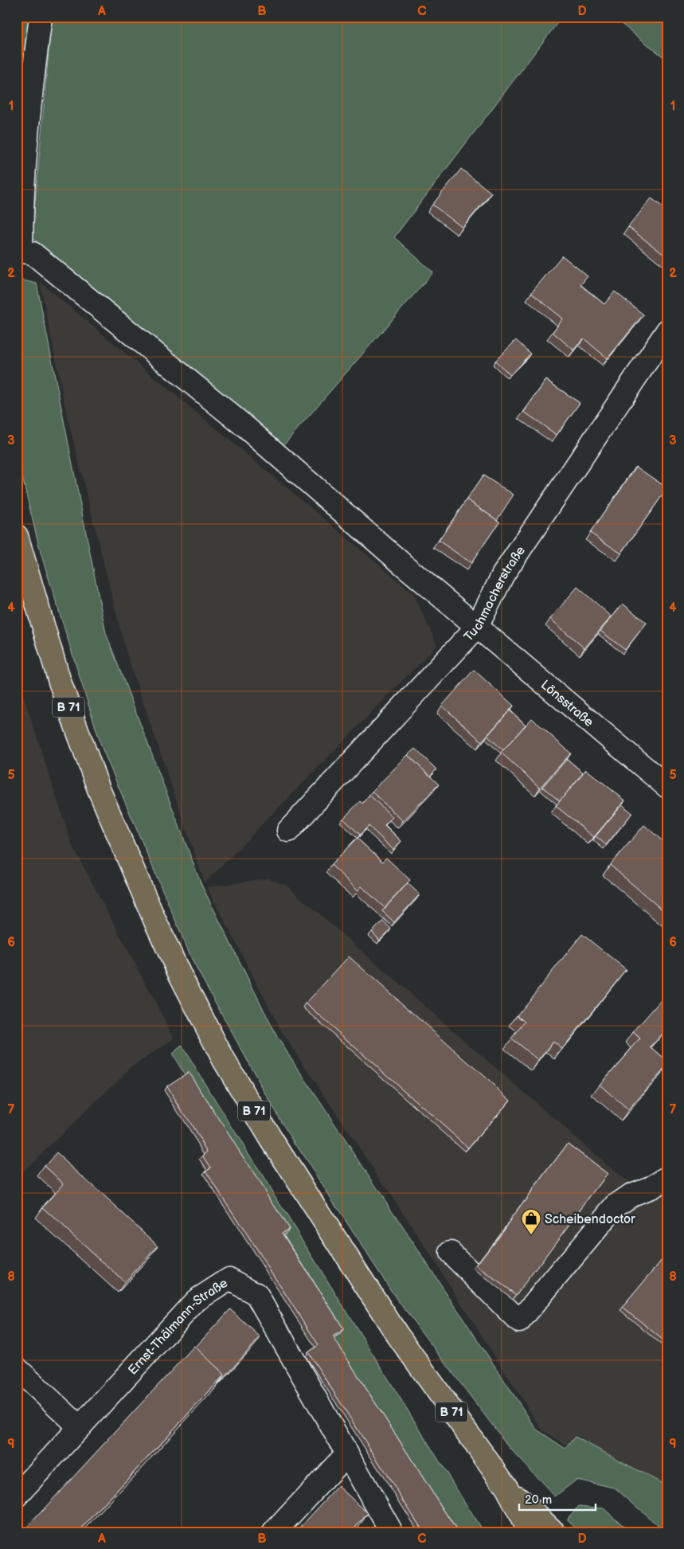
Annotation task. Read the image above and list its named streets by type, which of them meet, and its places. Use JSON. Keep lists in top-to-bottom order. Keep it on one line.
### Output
{"streets":{"main road":["B 71"],"street":["Tuchmacherstraße","Lönsstraße","Ernst-Thälmann-Straße"]},"crossings":[["Tuchmacherstraße","Lönsstraße"]],"places":{"shop":["Scheibendoctor"]},"scale_bar":"20 m","grid":{"columns":["A","B","C","D"],"rows":["1","2","3","4","5","6","7","8","9"]}}
